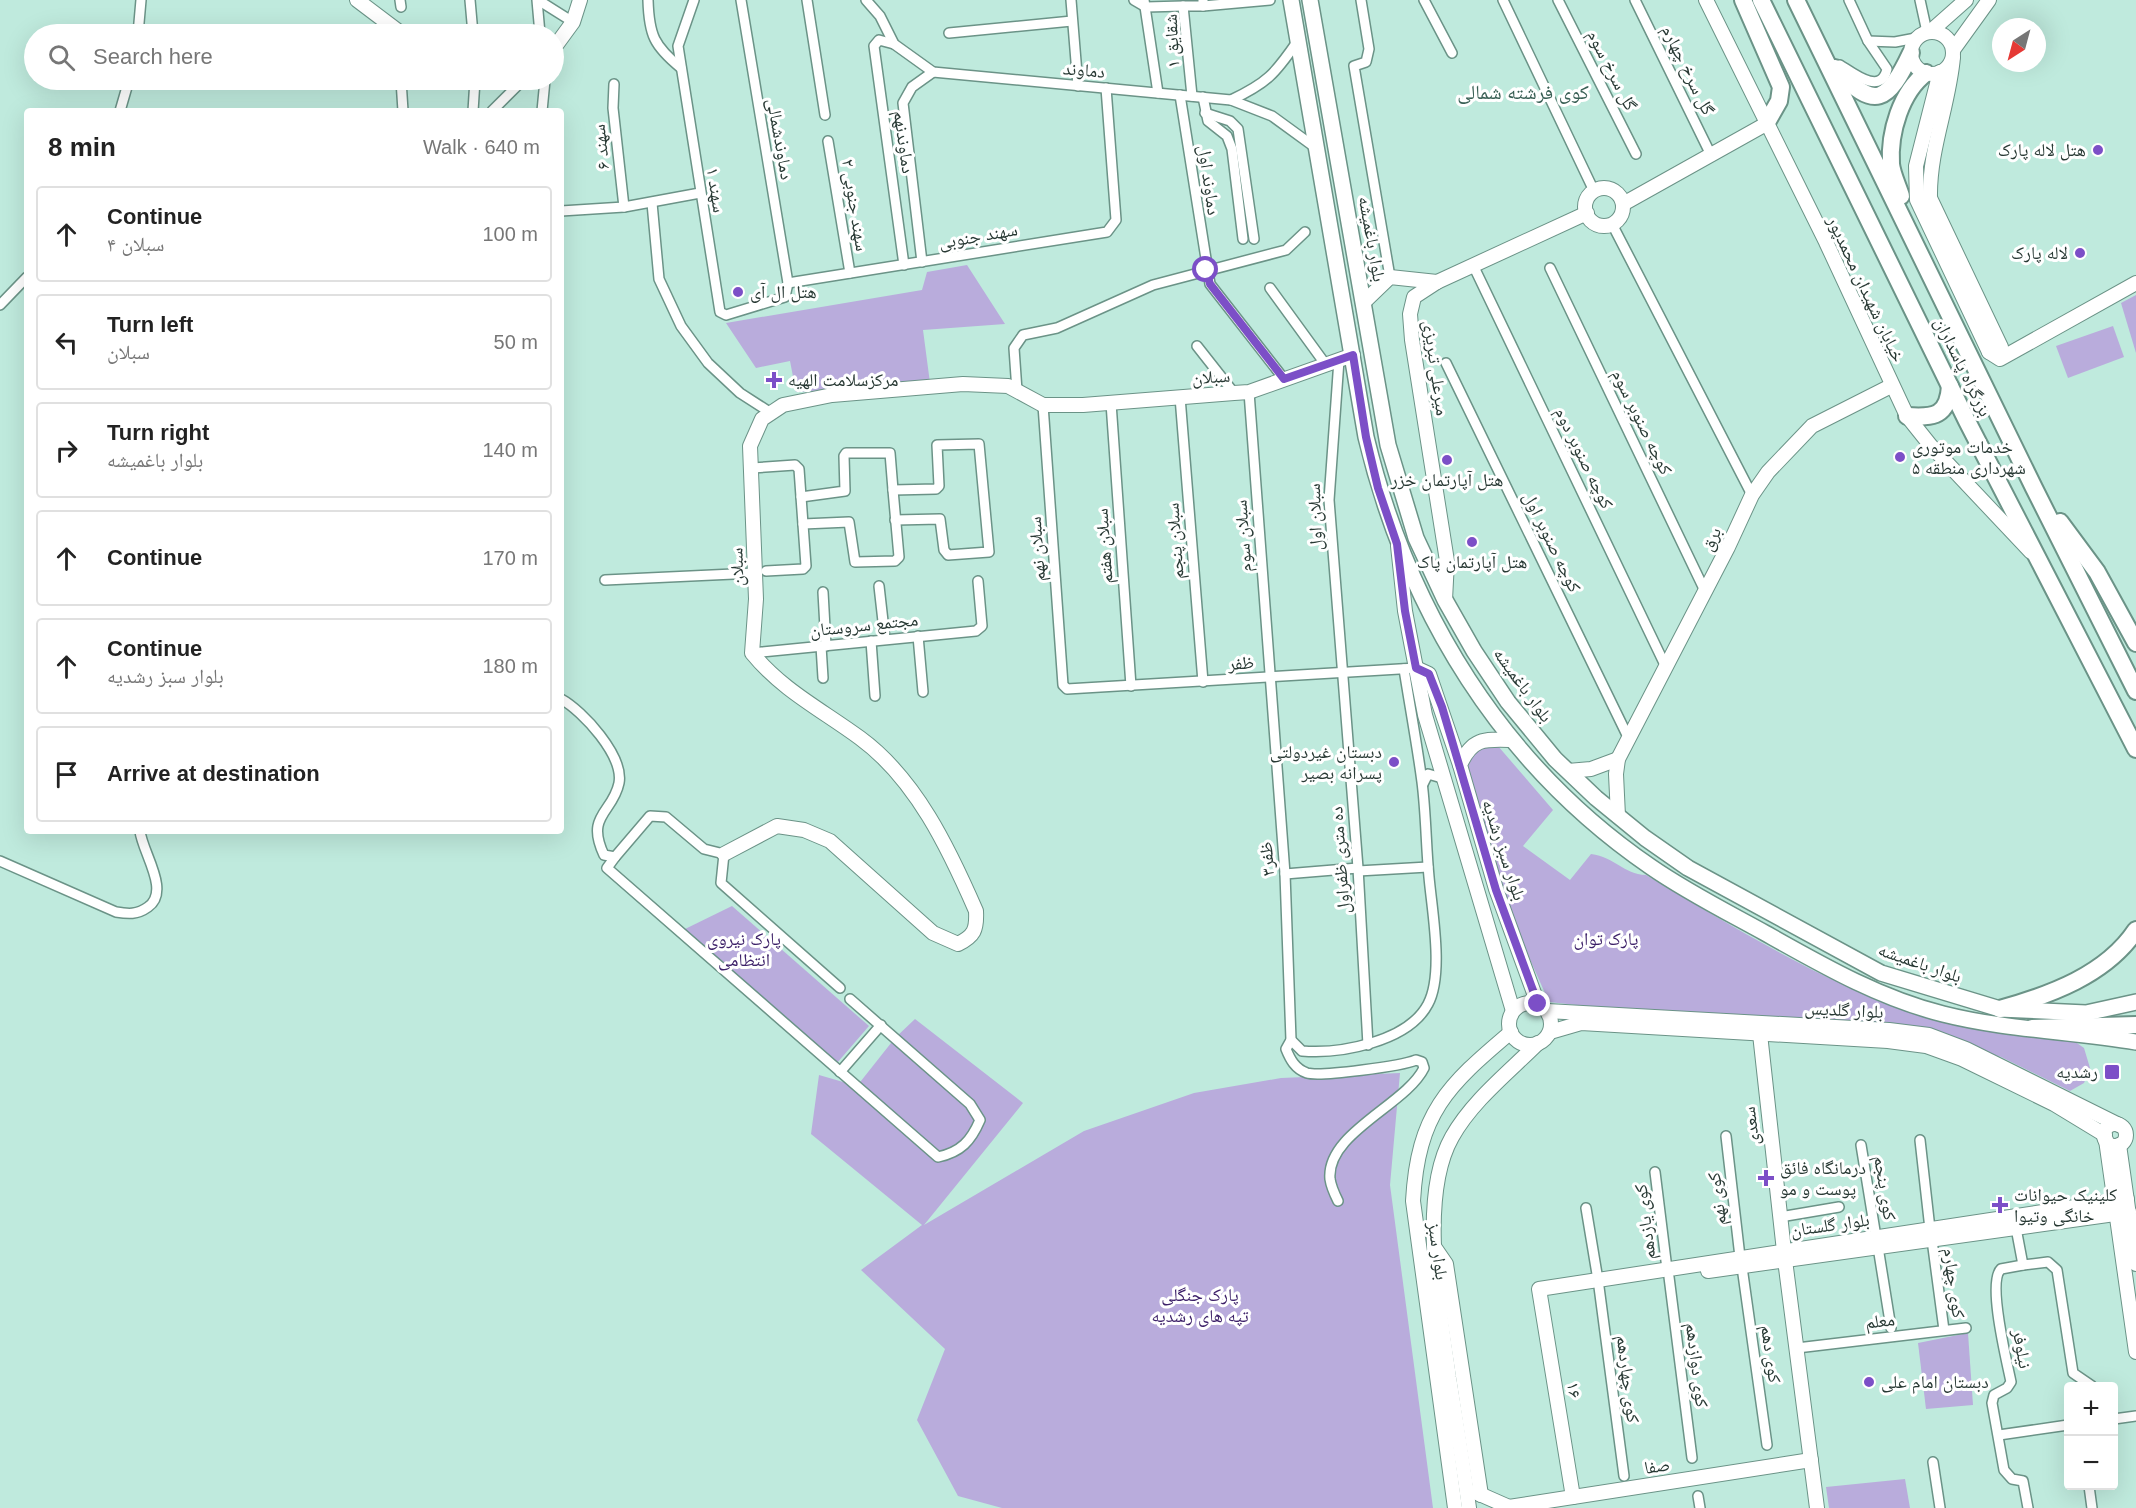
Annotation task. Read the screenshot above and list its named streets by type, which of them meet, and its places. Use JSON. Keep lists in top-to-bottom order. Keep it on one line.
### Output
{"streets":{"highway":["بزرگراه پاسداران"],"main road":["بلوار باغمیشه"],"street":["شقایق ۱","دماوند","گل سرخ سوم","گل سرخ چهارم","دماوندشمالی","دماوندنهم","سهند ۶","دماوند اول","سهند ۱","سهند جنوبی ۲","سهند جنوبی","خیابان شهیدان محمدپور","میرعلی تبریزی","سبلان","کوچه صنوبر سوم","کوچه صنوبر دوم","سبلان اول","سبلان سوم","برق","سبلان پنجم","کوچه صنوبر اول","سبلان هفتم","سبلان نهم","مجتمع سروستان","ظفر","بلوار سبز رشدیه","ظفر۳","ده متری ظفراول","بلوار گلدیس","سعدی","کوی پنجم","کوی نهم","کوی یازدهم","بلوار گلستان","بلوار سبز","کوی چهارم","معلم","نیلوفر","کوی دهم","کوی دوازدهم","کوی چهاردهم","۱۶","صفا"]},"crossings":[["شقایق ۱","دماوند"],["دماوند","دماوند اول"],["دماوند","سهند جنوبی"],["دماوندشمالی","سهند ۱"],["دماوندشمالی","سهند جنوبی"],["دماوندنهم","سهند جنوبی"],["دماوند اول","سبلان"],["سهند ۱","سهند جنوبی"],["سهند جنوبی ۲","سهند جنوبی"],["بلوار باغمیشه","میرعلی تبریزی"],["خیابان شهیدان محمدپور","بزرگراه پاسداران"],["خیابان شهیدان محمدپور","برق"],["میرعلی تبریزی","کوچه صنوبر دوم"],["سبلان","سبلان اول"],["سبلان","سبلان سوم"],["سبلان","سبلان پنجم"],["سبلان","سبلان هفتم"],["سبلان","سبلان نهم"],["سبلان","مجتمع سروستان"],["کوچه صنوبر سوم","برق"],["کوچه صنوبر دوم","برق"],["سبلان اول","ظفر"],["سبلان اول","ده متری ظفراول"],["سبلان سوم","ظفر"],["سبلان سوم","ظفر۳"],["برق","کوچه صنوبر اول"],["سبلان پنجم","ظفر"],["سبلان هفتم","ظفر"],["سبلان نهم","ظفر"],["ظفر","بلوار سبز رشدیه"],["ظفر","ظفر۳"],["ظفر","ده متری ظفراول"],["بلوار سبز رشدیه","بلوار گلدیس"],["بلوار سبز رشدیه","بلوار سبز"],["بلوار گلدیس","سعدی"],["بلوار گلدیس","بلوار سبز"],["سعدی","بلوار گلستان"],["سعدی","معلم"],["سعدی","صفا"],["کوی پنجم","بلوار گلستان"],["کوی نهم","بلوار گلستان"],["کوی نهم","کوی دهم"],["کوی یازدهم","بلوار گلستان"],["کوی یازدهم","کوی دوازدهم"],["بلوار گلستان","کوی چهارم"],["بلوار گلستان","کوی دهم"],["بلوار گلستان","کوی دوازدهم"],["بلوار گلستان","کوی چهاردهم"],["بلوار گلستان","۱۶"],["کوی چهارم","معلم"],["۱۶","صفا"]],"districts":["کوی فرشته شمالی"],"parks":["پارک نیروی انتظامی","پارک توان","پارک جنگلی تپه های رشدیه"],"places":{"other":["هتل لاله پارک","لاله پارک","هتل ال آی","خدمات موتوری شهرداری منطقه ۵","هتل آپارتمان خزر","هتل آپارتمان پاک","دبستان غیردولتی پسرانه بصیر","دبستان امام علی"],"health":["مرکزسلامت الهیه","درمانگاه فائق پوست و مو","کلینیک حیوانات خانگی وتیوا"],"transit":["رشدیه"]},"north":"bottom left","page":{"search":"Search here","heading":["8 min","Walk · 640 m"],"list":[["Continue","سبلان ۴","100 m"],["Turn left","سبلان","50 m"],["Turn right","بلوار باغمیشه","140 m"],["Continue","170 m"],["Continue","بلوار سبز رشدیه","180 m"],"Arrive at destination"],"map_buttons":["+","−"]}}
